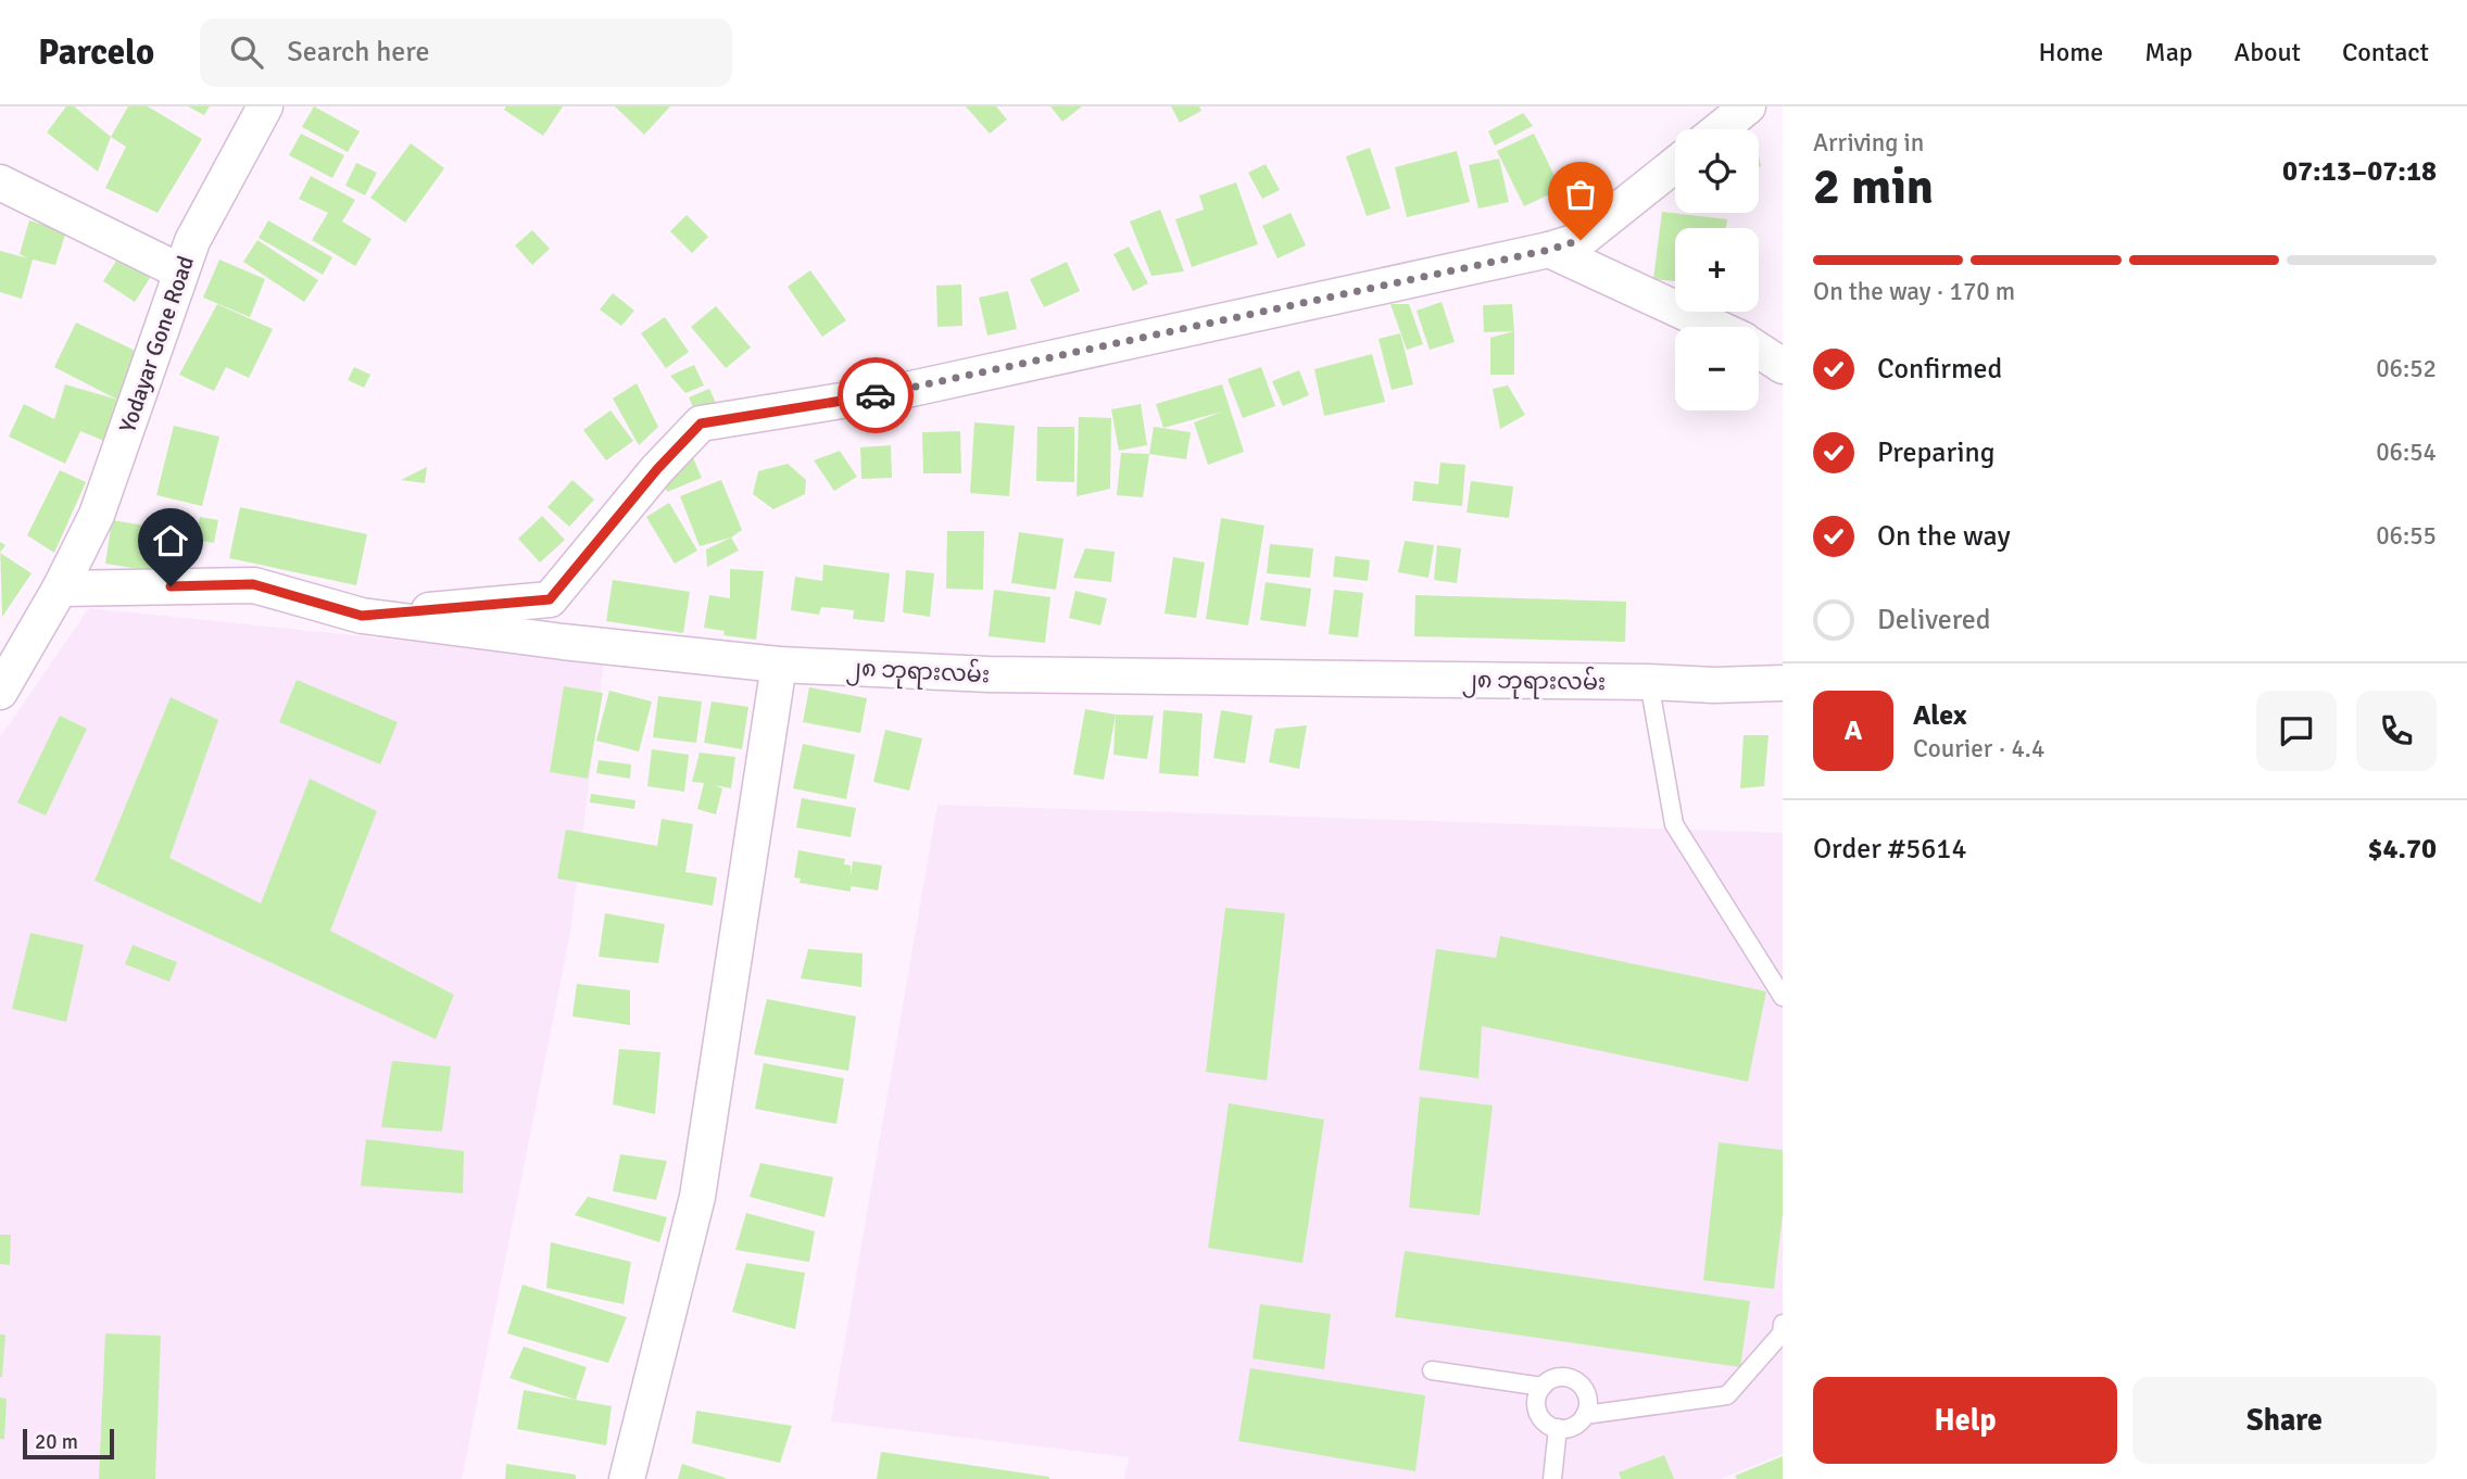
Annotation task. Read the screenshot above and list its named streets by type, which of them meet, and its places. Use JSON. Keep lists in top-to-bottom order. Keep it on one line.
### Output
{"streets":{"street":["Yodayar Gone Road","၂၈ ဘုရားလမ်း"]},"crossings":[["Yodayar Gone Road","၂၈ ဘုရားလမ်း"]],"scale_bar":"20 m","page":{"header":"Parcelo","search":"Search here","nav":["Home","Map","About","Contact"],"heading":["2 min","Arriving in","07:13–07:18"],"panel":["Alex","Courier · 4.4","Order #5614","$4.70"],"map_buttons":["+","−"],"bar":"On the way · 170 m","list":[["Confirmed","06:52"],["Preparing","06:54"],["On the way","06:55"],"Delivered"],"round":"A","buttons":["Help","Share"],"scale":"20 m"}}
